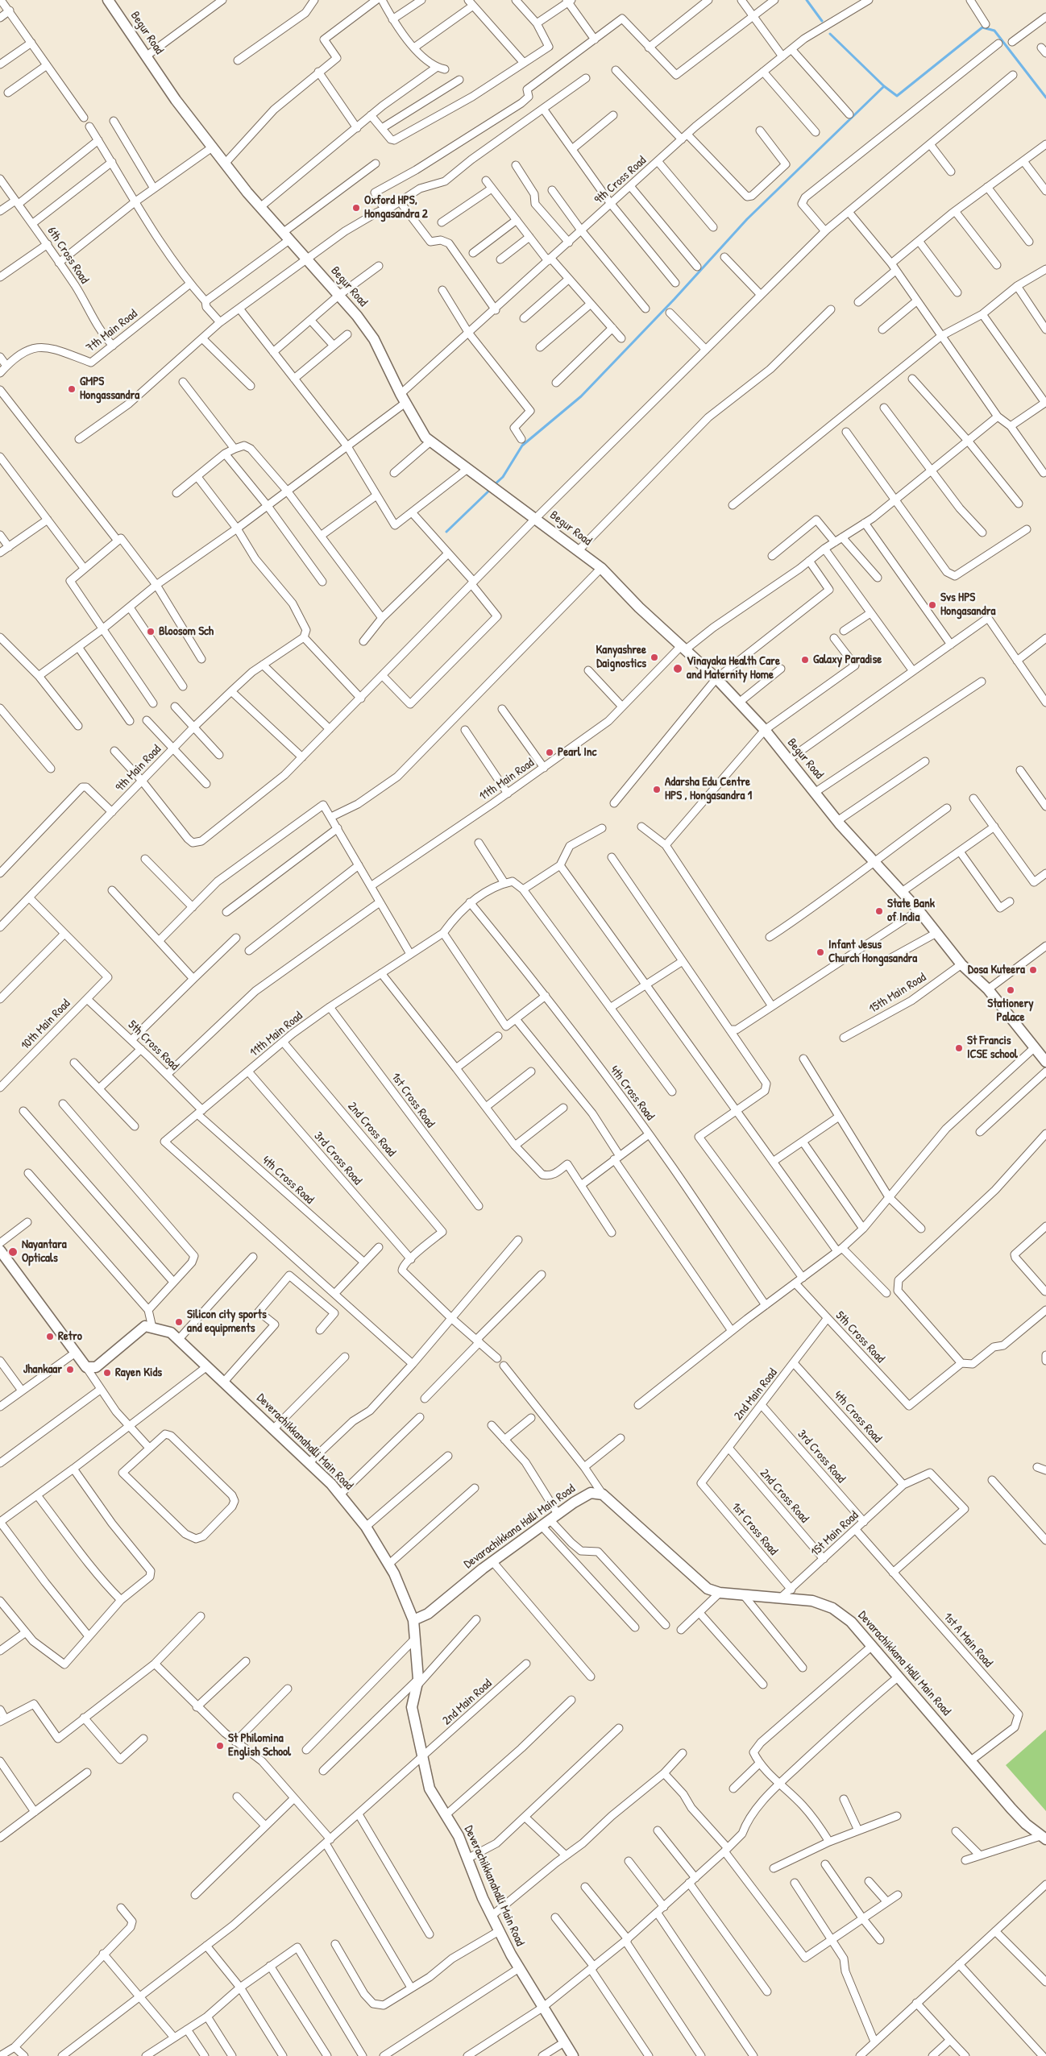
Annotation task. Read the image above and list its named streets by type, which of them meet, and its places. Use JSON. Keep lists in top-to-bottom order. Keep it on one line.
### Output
{"streets":{"street":["Begur Road","9th Cross Road","6th Cross Road","7th Main Road","9th Main Road","11th Main Road","15th Main Road","10th Main Road","5th Cross Road","4th Cross Road","1st Cross Road","2nd Cross Road","3rd Cross Road","2nd Main Road","Deverachikkanahalli Main Road","Devarachikkana Halli Main Road","1St Main Road","1st A Main Road"]},"crossings":[["Begur Road","9th Cross Road"],["Begur Road","11th Main Road"],["Begur Road","15th Main Road"],["6th Cross Road","7th Main Road"],["11th Main Road","5th Cross Road"],["11th Main Road","4th Cross Road"],["11th Main Road","1st Cross Road"],["11th Main Road","2nd Cross Road"],["11th Main Road","3rd Cross Road"],["10th Main Road","5th Cross Road"],["5th Cross Road","4th Cross Road"],["5th Cross Road","2nd Main Road"],["4th Cross Road","2nd Main Road"],["4th Cross Road","1St Main Road"],["1st Cross Road","2nd Main Road"],["1st Cross Road","1St Main Road"],["2nd Cross Road","3rd Cross Road"],["2nd Cross Road","2nd Main Road"],["2nd Cross Road","1St Main Road"],["3rd Cross Road","2nd Main Road"],["3rd Cross Road","1St Main Road"],["2nd Main Road","Deverachikkanahalli Main Road"],["Deverachikkanahalli Main Road","Devarachikkana Halli Main Road"],["Devarachikkana Halli Main Road","1St Main Road"],["Devarachikkana Halli Main Road","1st A Main Road"],["1St Main Road","1st A Main Road"]],"places":["Oxford HPS, Hongasandra 2","GMPS Hongassandra","Svs HPS Hongasandra","Bloosom Sch","Kanyashree Daignostics","Galaxy Paradise","Vinayaka Health Care and Maternity Home","Pearl Inc","Adarsha Edu Centre HPS , Hongasandra 1","State Bank of India","Infant Jesus Church Hongasandra","Dosa Kuteera","Stationery Palace","St Francis ICSE school","Nayantara Opticals","Silicon city sports and equipments","Retro","Jhankaar","Rayen Kids","St Philomina English School"]}
